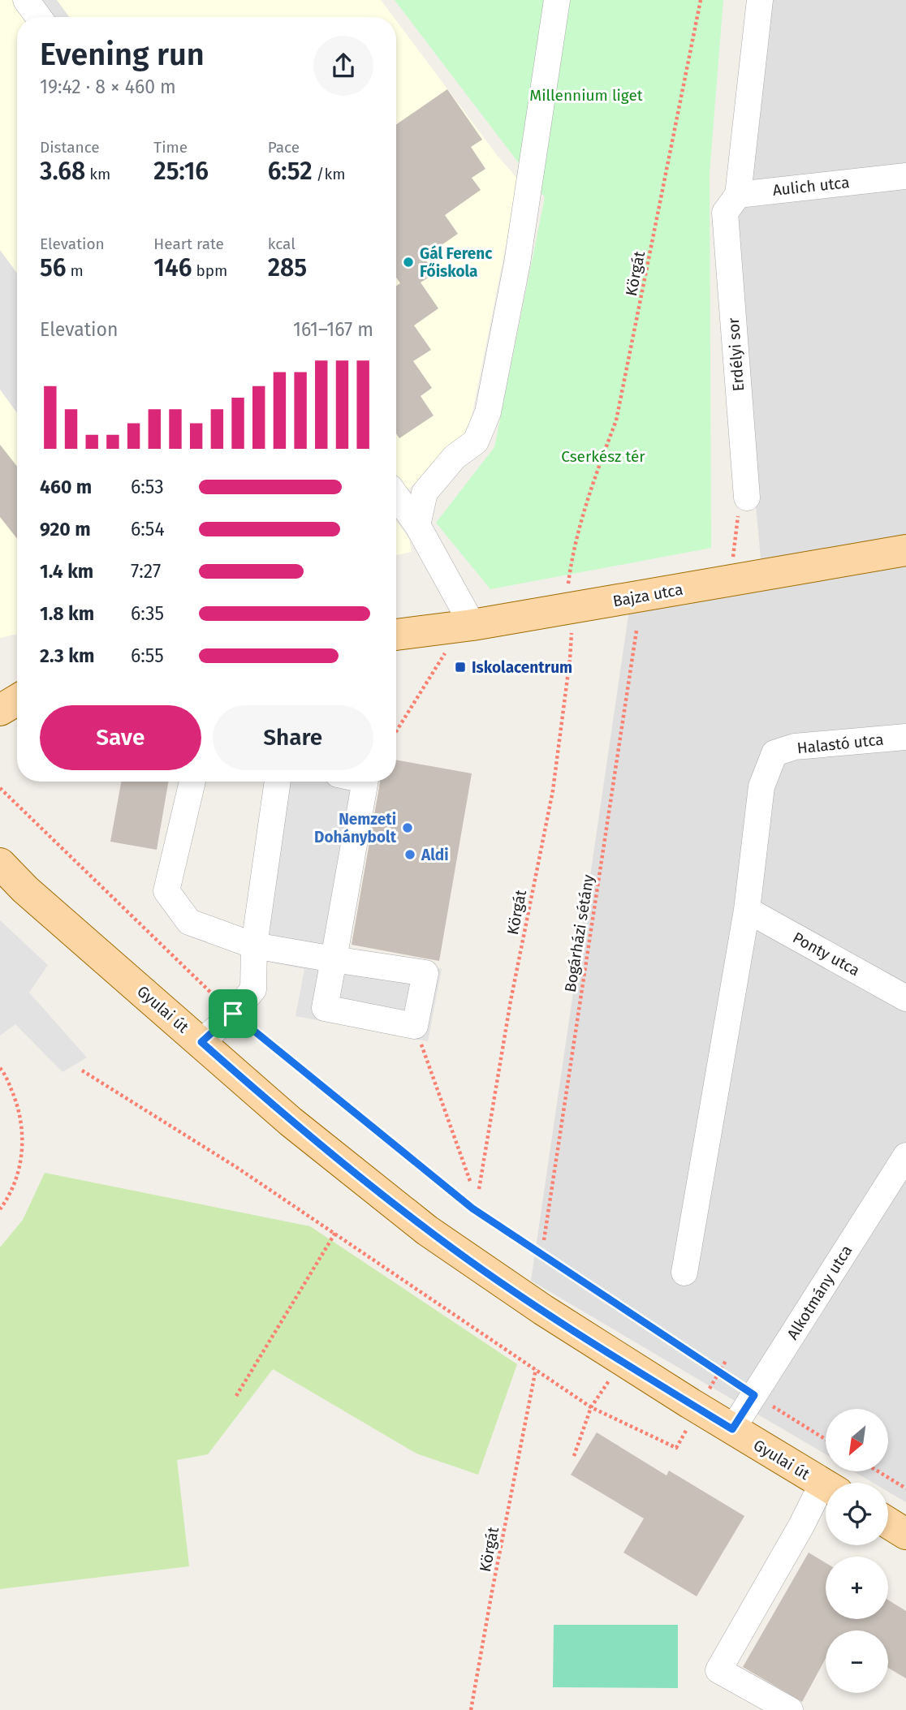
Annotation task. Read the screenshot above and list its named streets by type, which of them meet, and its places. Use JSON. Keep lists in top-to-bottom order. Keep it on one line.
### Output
{"streets":{"main road":["Bajza utca","Gyulai út"],"street":["Aulich utca","Erdélyi sor","Halastó utca","Ponty utca","Alkotmány utca"],"path":["Körgát","Bogárházi sétány"]},"crossings":[["Aulich utca","Erdélyi sor"],["Halastó utca","Ponty utca"],["Gyulai út","Alkotmány utca"]],"parks":["Millennium liget","Cserkész tér"],"places":{"other":["Gál Ferenc Főiskola","Nemzeti Dohánybolt","Aldi"],"transit":["Iskolacentrum"]},"north":"bottom left","page":{"heading":["Evening run","19:42 · 8 × 460 m"],"stats":[["Distance","3.68 km"],["Time","25:16"],["Pace","6:52 /km"],["Elevation","56 m"],["Heart rate","146 bpm"],["kcal","285"]],"chart":["Elevation","161–167 m"],"list":[{"name":"460 m","note":"6:53"},{"name":"920 m","note":"6:54"},{"name":"1.4 km","note":"7:27"},{"name":"1.8 km","note":"6:35"},{"name":"2.3 km","note":"6:55"}],"buttons":["Save","Share"],"map_buttons":["+","−"]}}
